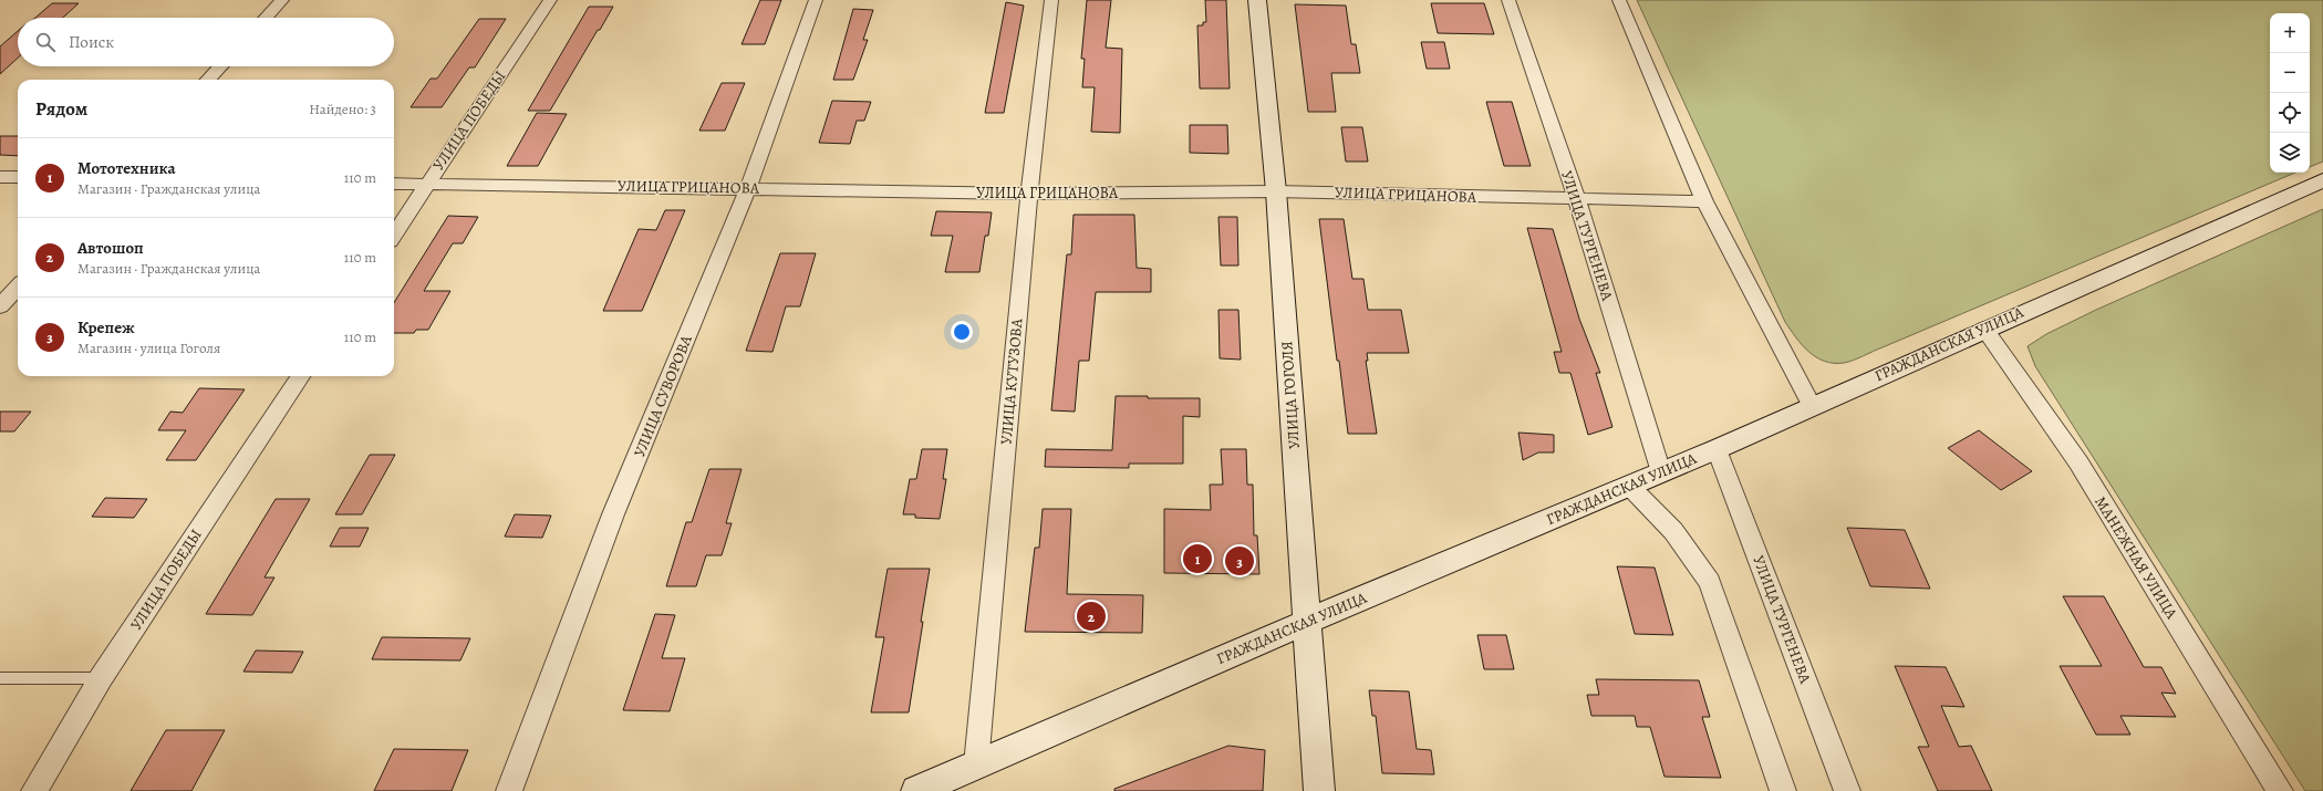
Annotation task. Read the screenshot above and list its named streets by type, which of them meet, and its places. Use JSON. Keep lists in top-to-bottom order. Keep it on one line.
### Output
{"streets":{"main road":["ГРАЖДАНСКАЯ УЛИЦА","УЛИЦА ГОГОЛЯ"],"street":["УЛИЦА ПОБЕДЫ","УЛИЦА ГРИЦАНОВА","УЛИЦА ТУРГЕНЕВА","УЛИЦА КУТУЗОВА","УЛИЦА СУВОРОВА","МАНЕЖНАЯ УЛИЦА"]},"crossings":[["УЛИЦА ПОБЕДЫ","УЛИЦА ГРИЦАНОВА"],["УЛИЦА ГРИЦАНОВА","УЛИЦА ТУРГЕНЕВА"],["УЛИЦА ГРИЦАНОВА","УЛИЦА КУТУЗОВА"],["УЛИЦА ГРИЦАНОВА","УЛИЦА ГОГОЛЯ"],["УЛИЦА ГРИЦАНОВА","УЛИЦА СУВОРОВА"],["УЛИЦА ТУРГЕНЕВА","ГРАЖДАНСКАЯ УЛИЦА"],["ГРАЖДАНСКАЯ УЛИЦА","УЛИЦА КУТУЗОВА"],["ГРАЖДАНСКАЯ УЛИЦА","УЛИЦА ГОГОЛЯ"],["ГРАЖДАНСКАЯ УЛИЦА","МАНЕЖНАЯ УЛИЦА"]],"page":{"map_buttons":["+","−"],"search":"Поиск","heading":["Рядом","Найдено: 3"],"list":[{"mark":"1","name":"Мототехника","note":"Магазин · Гражданская улица","value":"110 m"},{"mark":"2","name":"Автошоп","note":"Магазин · Гражданская улица","value":"110 m"},{"mark":"3","name":"Крепеж","note":"Магазин · улица Гоголя","value":"110 m"}],"pins":["1","3","2"]}}
